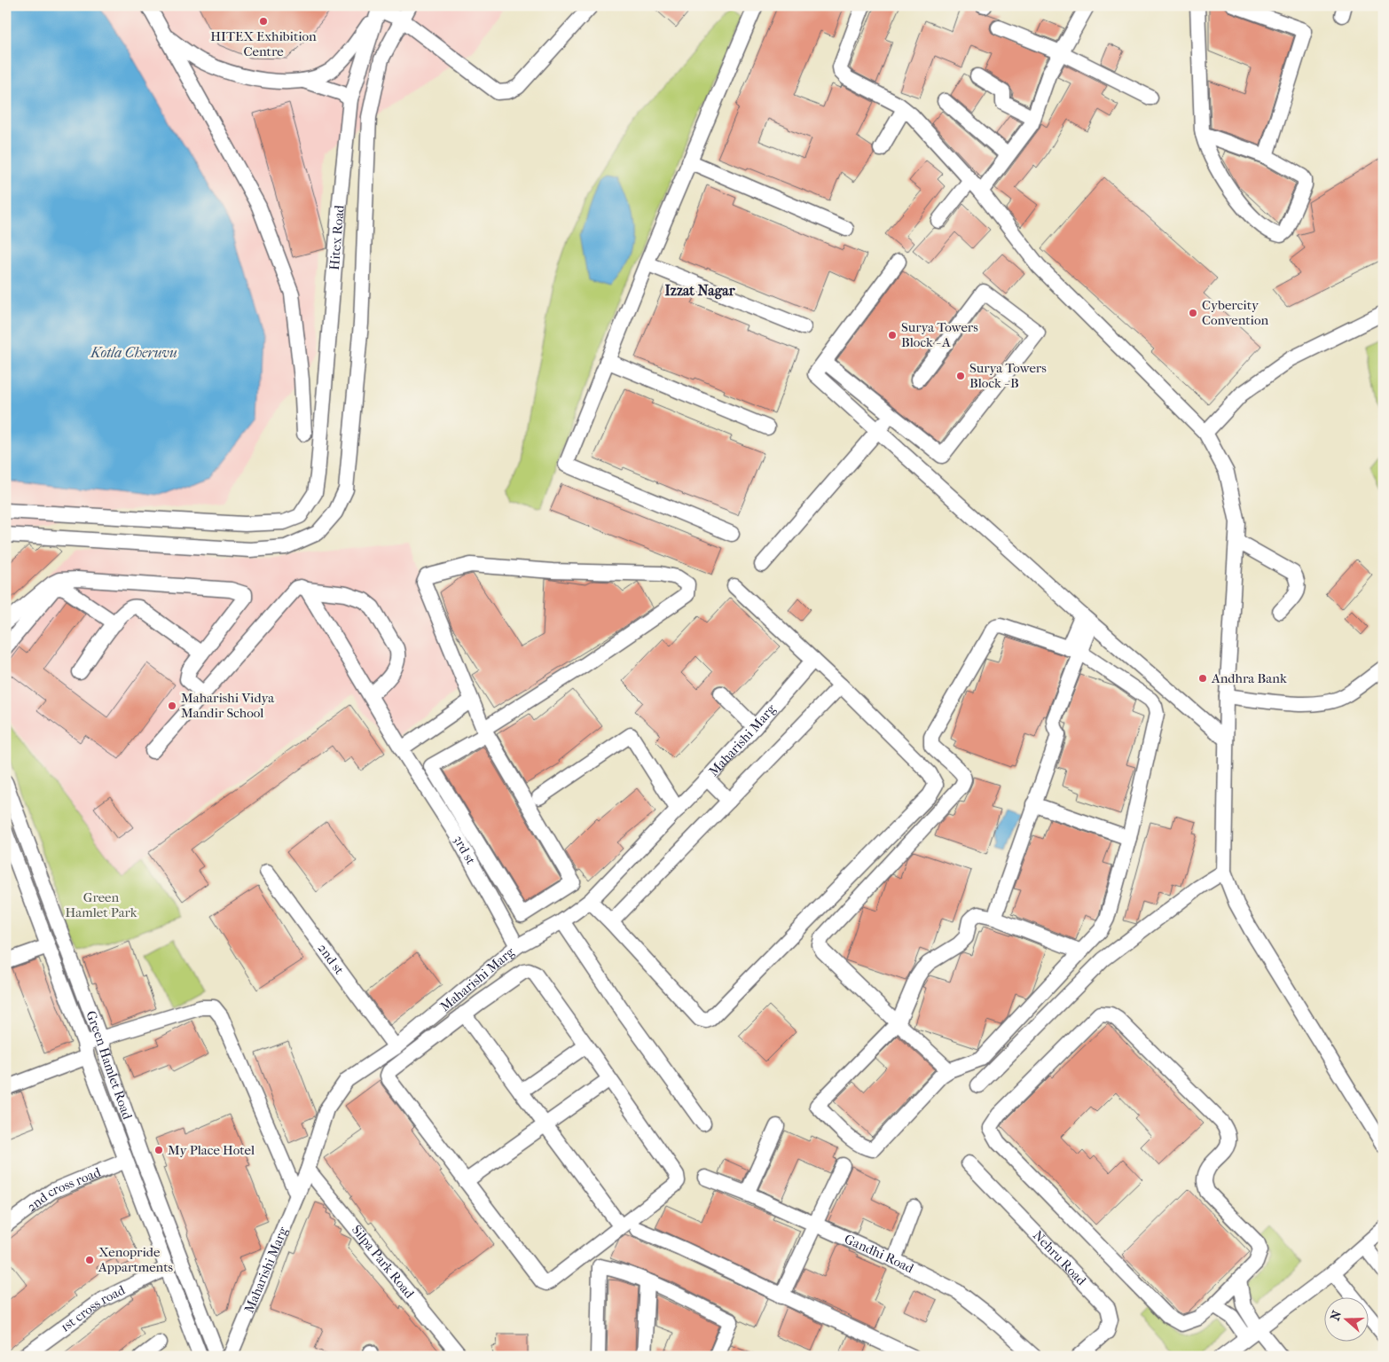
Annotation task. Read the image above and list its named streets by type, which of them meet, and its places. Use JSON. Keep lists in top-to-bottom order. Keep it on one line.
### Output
{"streets":{"street":["Hitex Road","Maharishi Marg","3rd st","2nd st","Green Hamlet Road","2nd cross road","Gandhi Road","Nehru Road","Silpa Park Road","1st cross road"]},"crossings":[["Maharishi Marg","3rd st"],["Maharishi Marg","2nd st"],["Maharishi Marg","Green Hamlet Road"],["Maharishi Marg","Silpa Park Road"],["Green Hamlet Road","2nd cross road"],["Green Hamlet Road","1st cross road"]],"districts":["Izzat Nagar"],"water":["Kotla Cheruvu"],"parks":["Green Hamlet Park"],"places":["HITEX Exhibition Centre","Cybercity Convention","Surya Towers Block - A","Surya Towers Block - B","Andhra Bank","Maharishi Vidya Mandir School","My Place Hotel","Xenopride Appartments"],"north":"left"}
